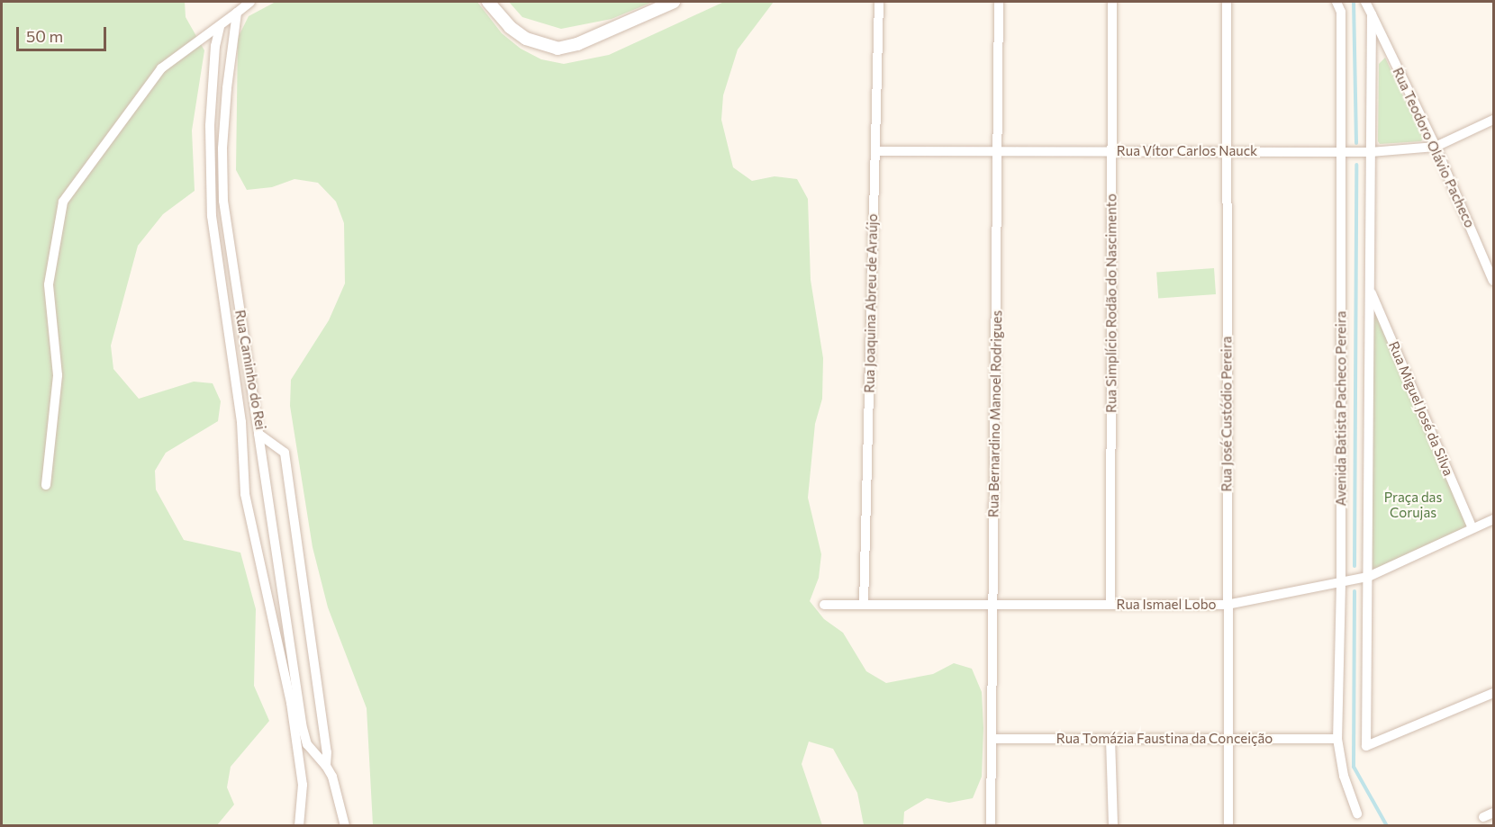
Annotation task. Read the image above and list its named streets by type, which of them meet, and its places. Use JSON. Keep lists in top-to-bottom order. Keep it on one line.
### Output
{"streets":{"street":["Rua Teodoro Olávio Pacheco","Rua Vítor Carlos Nauck","Rua Joaquina Abreu de Araújo","Rua Simplício Rodão do Nascimento","Rua Caminho do Rei","Avenida Batista Pacheco Pereira","Rua Miguel José da Silva","Rua Bernardino Manoel Rodrigues","Rua José Custódio Pereira","Rua Ismael Lobo","Rua Tomázia Faustina da Conceição"]},"crossings":[["Rua Teodoro Olávio Pacheco","Rua Vítor Carlos Nauck"],["Rua Teodoro Olávio Pacheco","Avenida Batista Pacheco Pereira"],["Rua Vítor Carlos Nauck","Rua Joaquina Abreu de Araújo"],["Rua Vítor Carlos Nauck","Rua Simplício Rodão do Nascimento"],["Rua Vítor Carlos Nauck","Avenida Batista Pacheco Pereira"],["Rua Vítor Carlos Nauck","Rua Bernardino Manoel Rodrigues"],["Rua Vítor Carlos Nauck","Rua José Custódio Pereira"],["Rua Joaquina Abreu de Araújo","Rua Ismael Lobo"],["Rua Simplício Rodão do Nascimento","Rua Ismael Lobo"],["Avenida Batista Pacheco Pereira","Rua Miguel José da Silva"],["Avenida Batista Pacheco Pereira","Rua Ismael Lobo"],["Avenida Batista Pacheco Pereira","Rua Tomázia Faustina da Conceição"],["Rua Miguel José da Silva","Rua Ismael Lobo"],["Rua Bernardino Manoel Rodrigues","Rua Ismael Lobo"],["Rua Bernardino Manoel Rodrigues","Rua Tomázia Faustina da Conceição"],["Rua José Custódio Pereira","Rua Ismael Lobo"],["Rua José Custódio Pereira","Rua Tomázia Faustina da Conceição"]],"parks":["Praça das Corujas"],"scale_bar":"50 m"}
